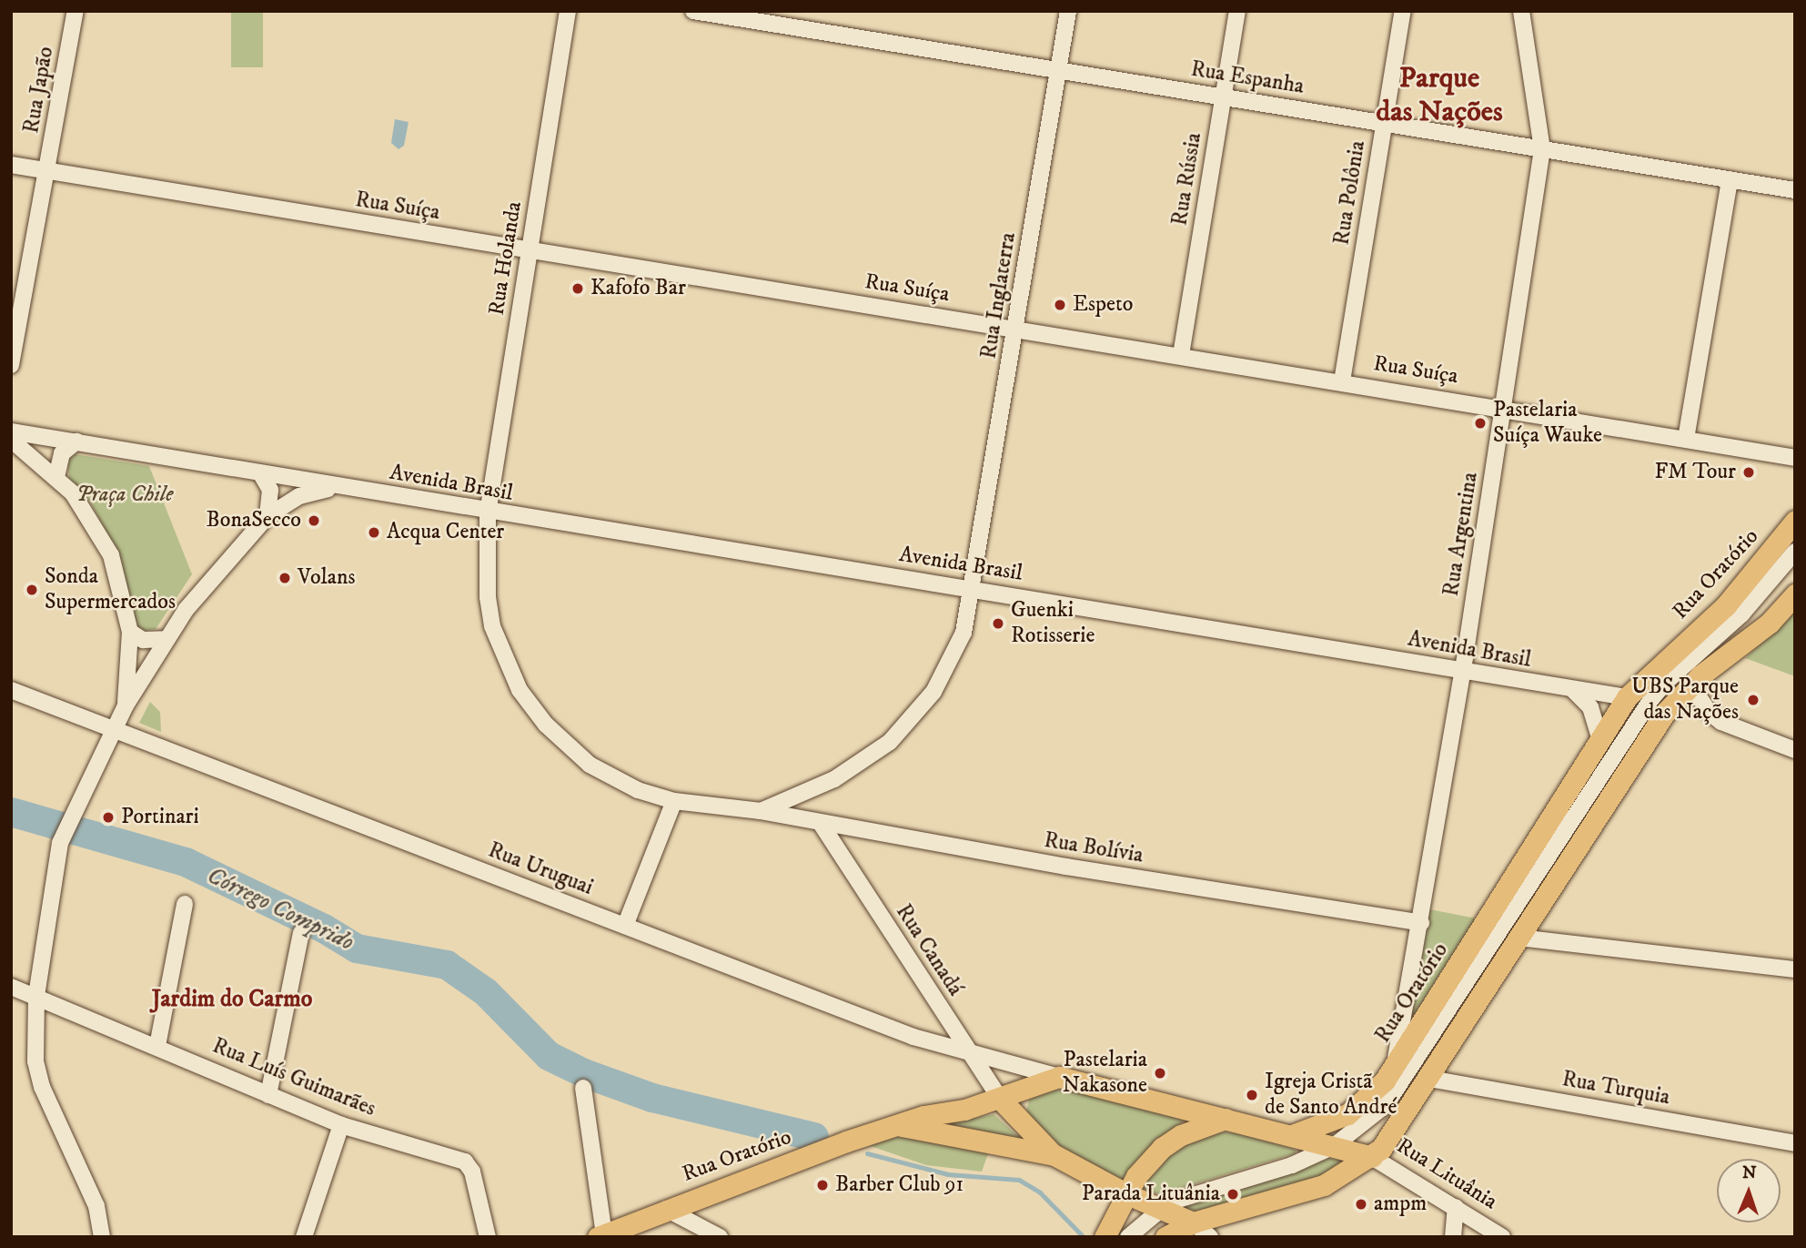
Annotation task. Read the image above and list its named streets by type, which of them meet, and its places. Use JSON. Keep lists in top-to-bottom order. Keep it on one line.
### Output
{"streets":{"main road":["Rua Oratório","Rua Lituânia"],"street":["Rua Espanha","Rua Japão","Rua Rússia","Rua Polônia","Rua Suíça","Rua Holanda","Rua Inglaterra","Avenida Brasil","Rua Argentina","Rua Bolívia","Rua Uruguai","Rua Canadá","Rua Luís Guimarães","Rua Turquia"]},"crossings":[["Rua Espanha","Rua Rússia"],["Rua Espanha","Rua Polônia"],["Rua Espanha","Rua Inglaterra"],["Rua Espanha","Rua Argentina"],["Rua Japão","Rua Suíça"],["Rua Rússia","Rua Suíça"],["Rua Polônia","Rua Suíça"],["Rua Suíça","Rua Holanda"],["Rua Suíça","Rua Inglaterra"],["Rua Suíça","Rua Argentina"],["Rua Holanda","Avenida Brasil"],["Rua Holanda","Rua Bolívia"],["Rua Inglaterra","Avenida Brasil"],["Rua Inglaterra","Rua Bolívia"],["Avenida Brasil","Rua Argentina"],["Avenida Brasil","Rua Oratório"],["Rua Argentina","Rua Oratório"],["Rua Argentina","Rua Bolívia"],["Rua Oratório","Rua Uruguai"],["Rua Oratório","Rua Canadá"],["Rua Oratório","Rua Lituânia"],["Rua Bolívia","Rua Canadá"],["Rua Uruguai","Rua Canadá"]],"districts":["Parque das Nações","Jardim do Carmo"],"water":["Córrego Comprido"],"parks":["Praça Chile"],"places":["Kafofo Bar","Espeto","Pastelaria Suíça Wauke","FM Tour","BonaSecco","Acqua Center","Volans","Sonda Supermercados","Guenki Rotisserie","UBS Parque das Nações","Portinari","Pastelaria Nakasone","Igreja Cristã de Santo André","Barber Club 91","Parada Lituânia","ampm"],"north":"top"}
